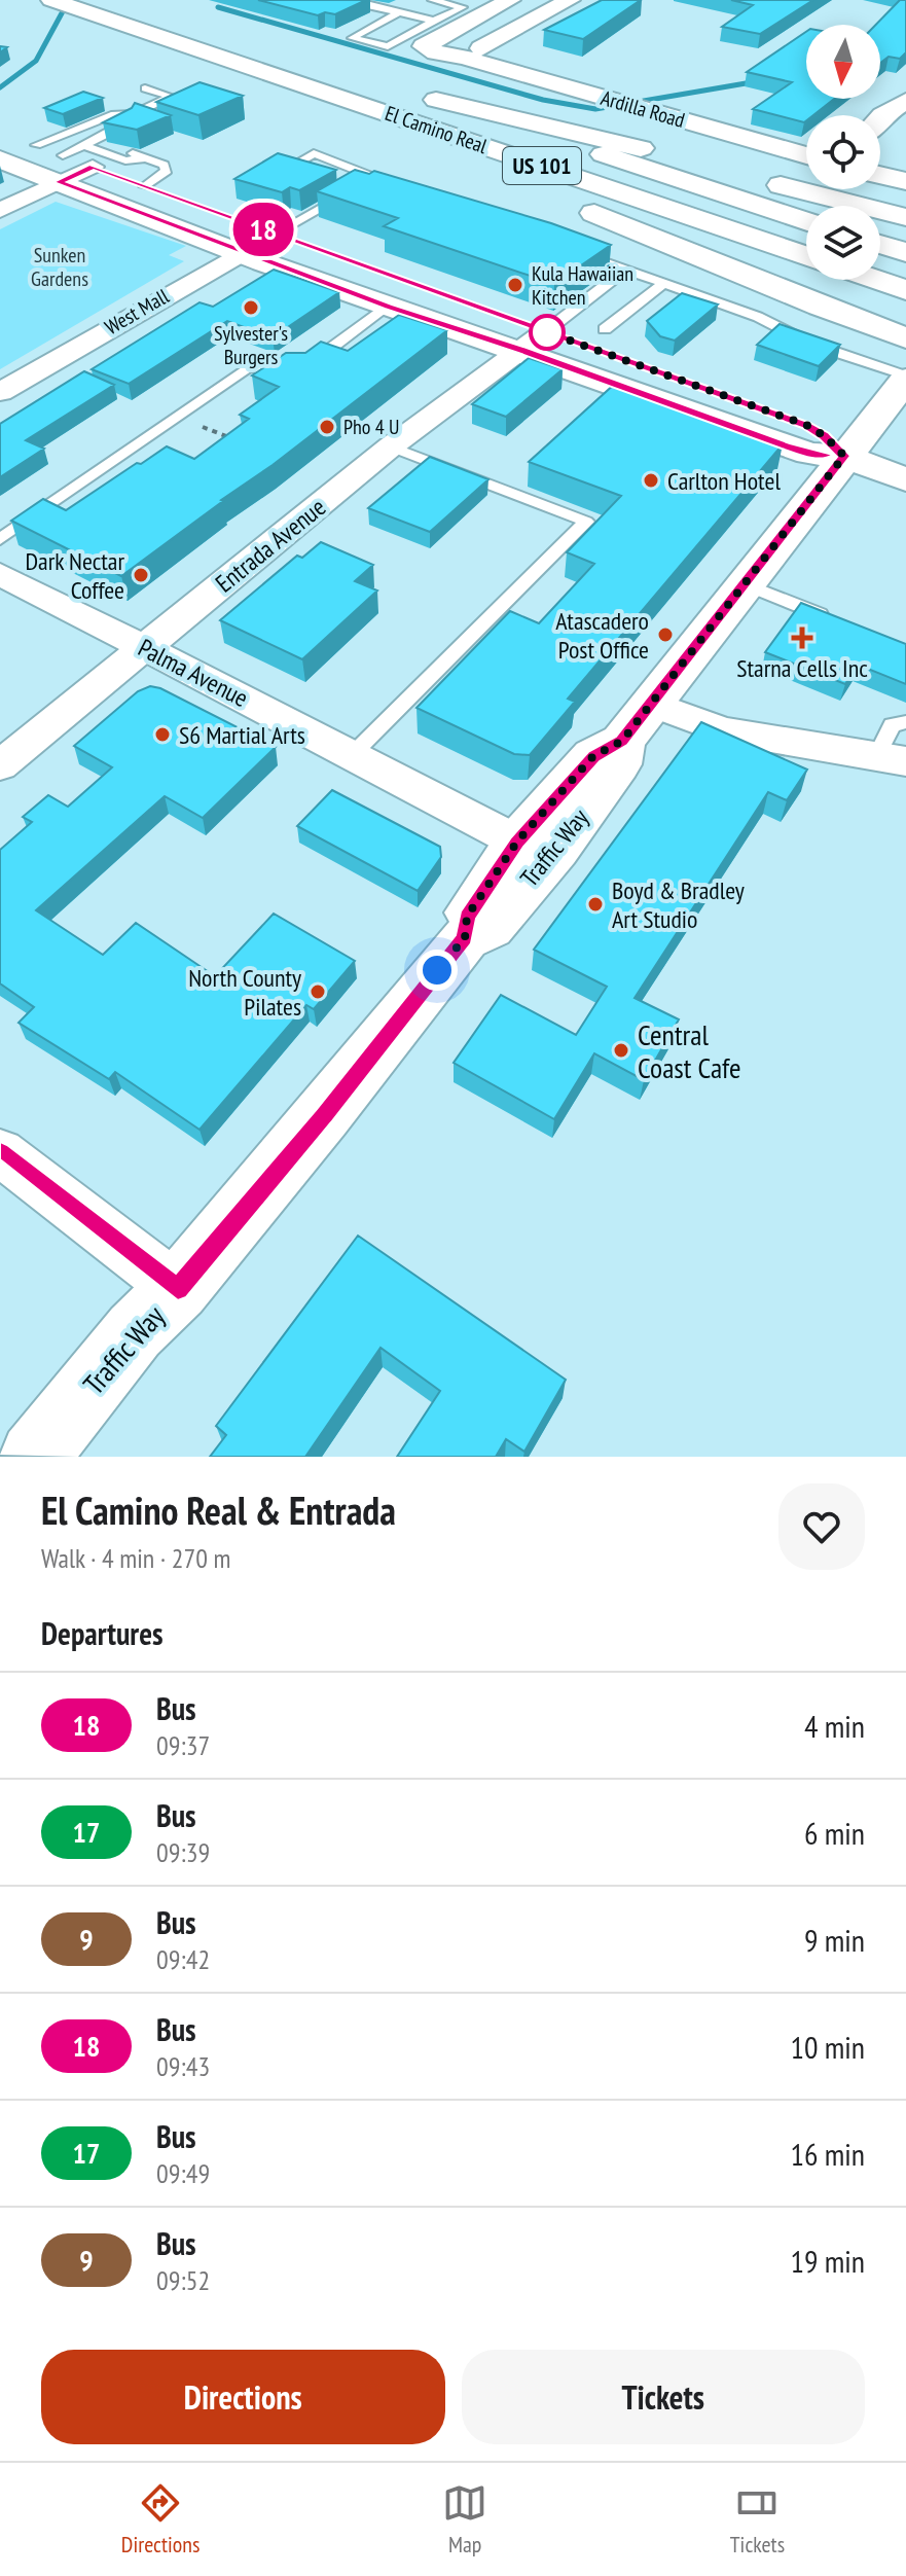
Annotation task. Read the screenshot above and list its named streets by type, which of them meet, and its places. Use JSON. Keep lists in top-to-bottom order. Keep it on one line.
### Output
{"streets":{"main road":["Ardilla Road","El Camino Real","US 101","Traffic Way"],"street":["West Mall","Entrada Avenue","Palma Avenue"]},"crossings":[["Entrada Avenue","Palma Avenue"],["Palma Avenue","Traffic Way"]],"parks":["Sunken Gardens"],"places":{"other":["Kula Hawaiian Kitchen","Sylvester's Burgers","Pho 4 U","Carlton Hotel","Dark Nectar Coffee","Atascadero Post Office","S6 Martial Arts","Boyd & Bradley Art Studio","North County Pilates","Central Coast Cafe"],"health":["Starna Cells Inc"]},"lines":["bus line 18"],"north":"bottom","page":{"on_map":"18","heading":[["El Camino Real & Entrada","Walk · 4 min · 270 m"],"Departures"],"list":[{"mark":"18","name":"Bus","note":"09:37","value":"4 min"},{"mark":"17","name":"Bus","note":"09:39","value":"6 min"},{"mark":"9","name":"Bus","note":"09:42","value":"9 min"},{"mark":"18","name":"Bus","note":"09:43","value":"10 min"},{"mark":"17","name":"Bus","note":"09:49","value":"16 min"},{"mark":"9","name":"Bus","note":"09:52","value":"19 min"}],"buttons":["Directions","Tickets"],"tabs":["Directions","Map","Tickets"]}}
